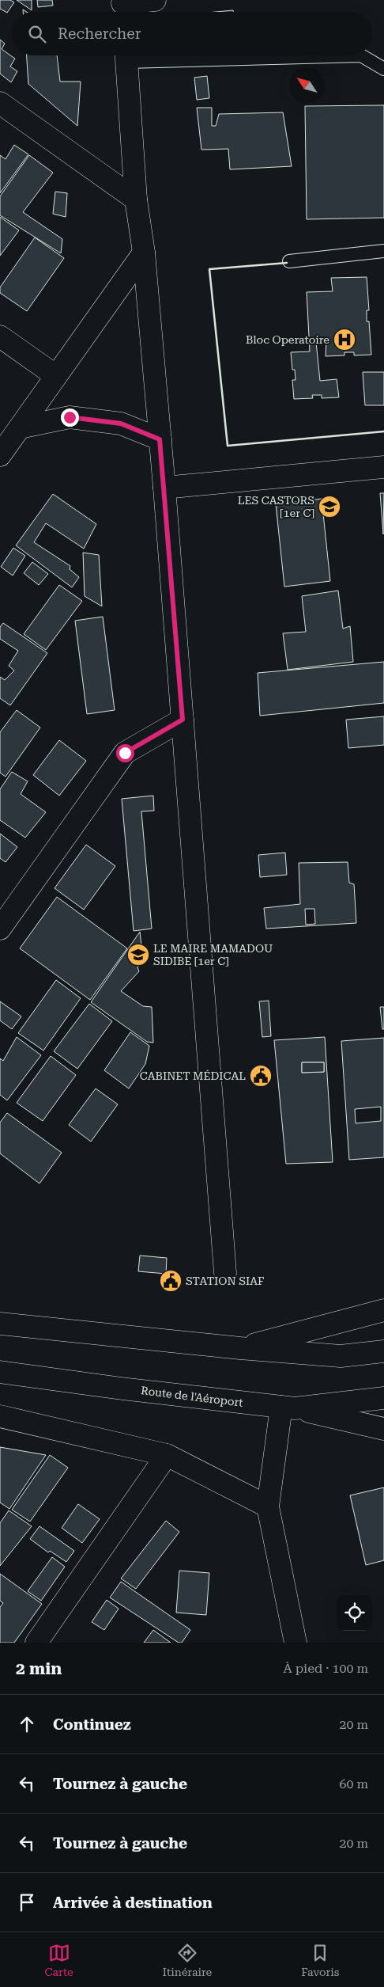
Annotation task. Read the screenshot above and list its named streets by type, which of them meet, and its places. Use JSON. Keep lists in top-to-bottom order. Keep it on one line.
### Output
{"streets":{"main road":["Route de l'Aéroport"]},"places":{"hospital":["Bloc Operatoire"],"school or university":["LES CASTORS [1er C]","LE MAIRE MAMADOU SIDIBE [1er C]"],"public building":["CABINET MÉDICAL","STATION SIAF"]},"north":"top left","page":{"search":"Rechercher","heading":["2 min","À pied · 100 m"],"list":[["Continuez","20 m"],["Tournez à gauche","60 m"],["Tournez à gauche","20 m"],"Arrivée à destination"],"nav":["Carte","Itinéraire","Favoris"]}}
